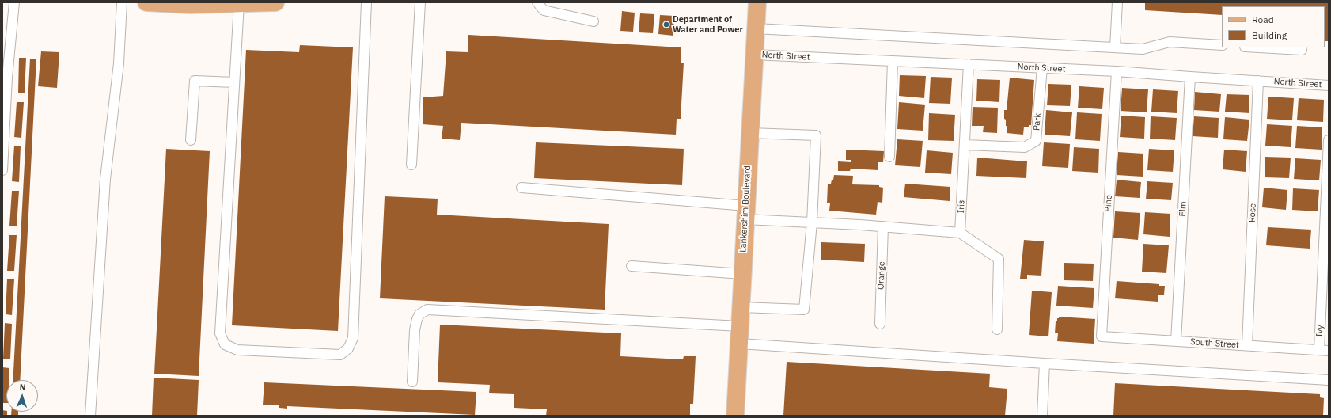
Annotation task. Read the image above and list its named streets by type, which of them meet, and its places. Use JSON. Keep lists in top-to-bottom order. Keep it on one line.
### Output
{"streets":{"main road":["Lankershim Boulevard"],"lane":["North Street","Park","Pine","Iris","Elm","Rose","Orange","Ivy","South Street"]},"crossings":[["North Street","Park"],["North Street","Pine"],["North Street","Iris"],["North Street","Lankershim Boulevard"],["North Street","Elm"],["North Street","Rose"],["Park","Iris"],["Pine","South Street"],["Elm","South Street"],["Rose","South Street"],["Ivy","South Street"]],"places":["Department of Water and Power"],"legend":["Road","Building"],"north":"top"}
